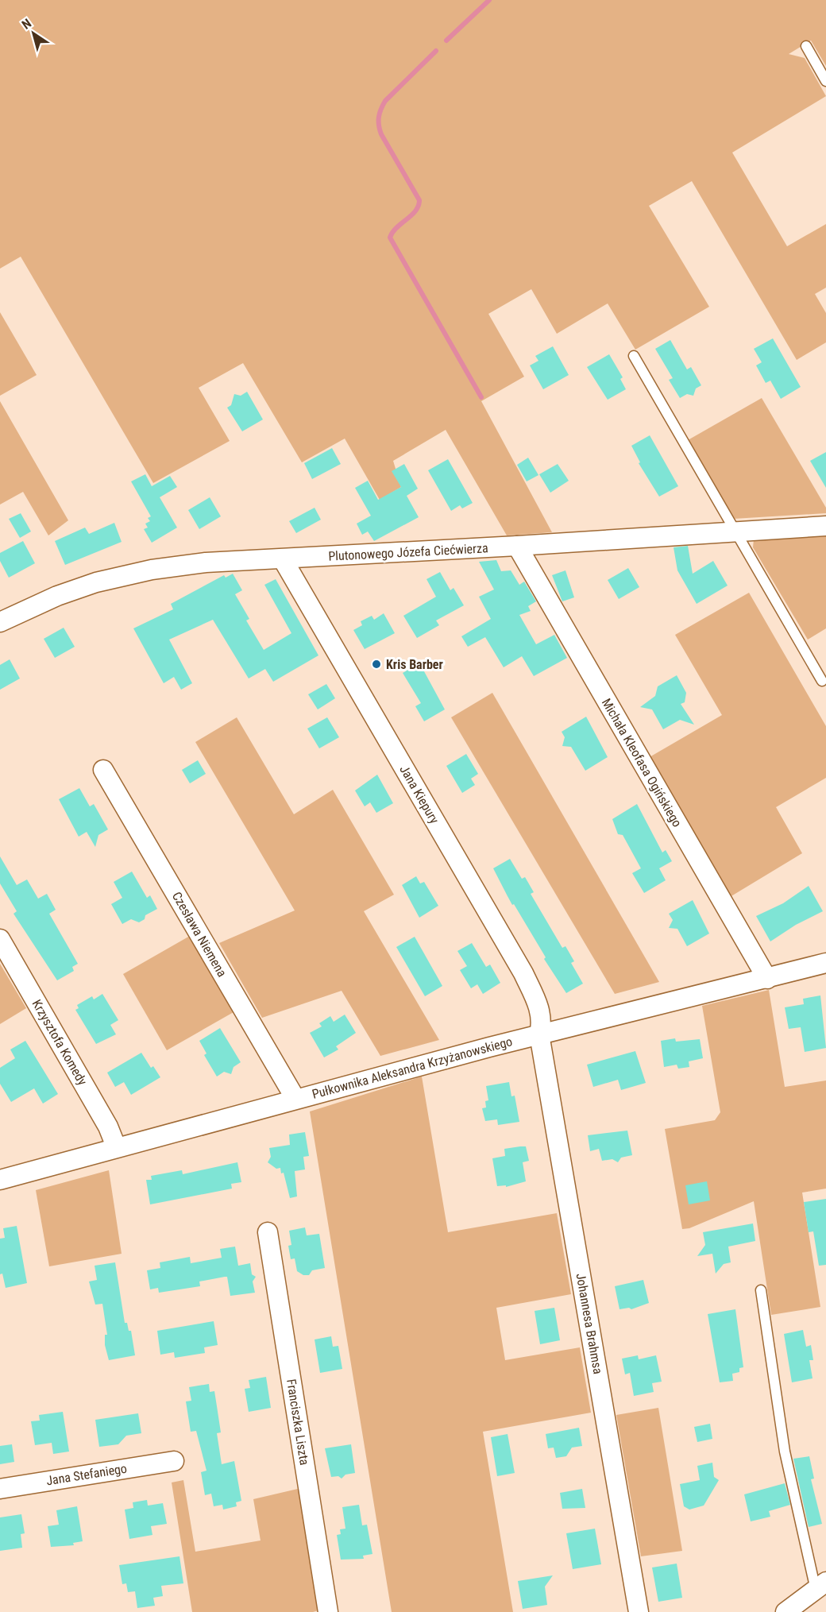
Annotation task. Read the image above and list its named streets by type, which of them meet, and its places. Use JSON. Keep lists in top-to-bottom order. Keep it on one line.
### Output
{"streets":{"street":["Plutonowego Józefa Ciećwierza","Michała Kleofasa Ogińskiego","Jana Kiepury","Czesława Niemena","Krzysztofa Komedy","Pułkownika Aleksandra Krzyżanowskiego","Johannesa Brahmsa","Franciszka Liszta","Jana Stefaniego"]},"crossings":[["Plutonowego Józefa Ciećwierza","Michała Kleofasa Ogińskiego"],["Plutonowego Józefa Ciećwierza","Jana Kiepury"],["Michała Kleofasa Ogińskiego","Pułkownika Aleksandra Krzyżanowskiego"],["Jana Kiepury","Pułkownika Aleksandra Krzyżanowskiego"],["Jana Kiepury","Johannesa Brahmsa"],["Czesława Niemena","Pułkownika Aleksandra Krzyżanowskiego"],["Krzysztofa Komedy","Pułkownika Aleksandra Krzyżanowskiego"],["Pułkownika Aleksandra Krzyżanowskiego","Johannesa Brahmsa"]],"places":["Kris Barber"],"north":"top left"}
